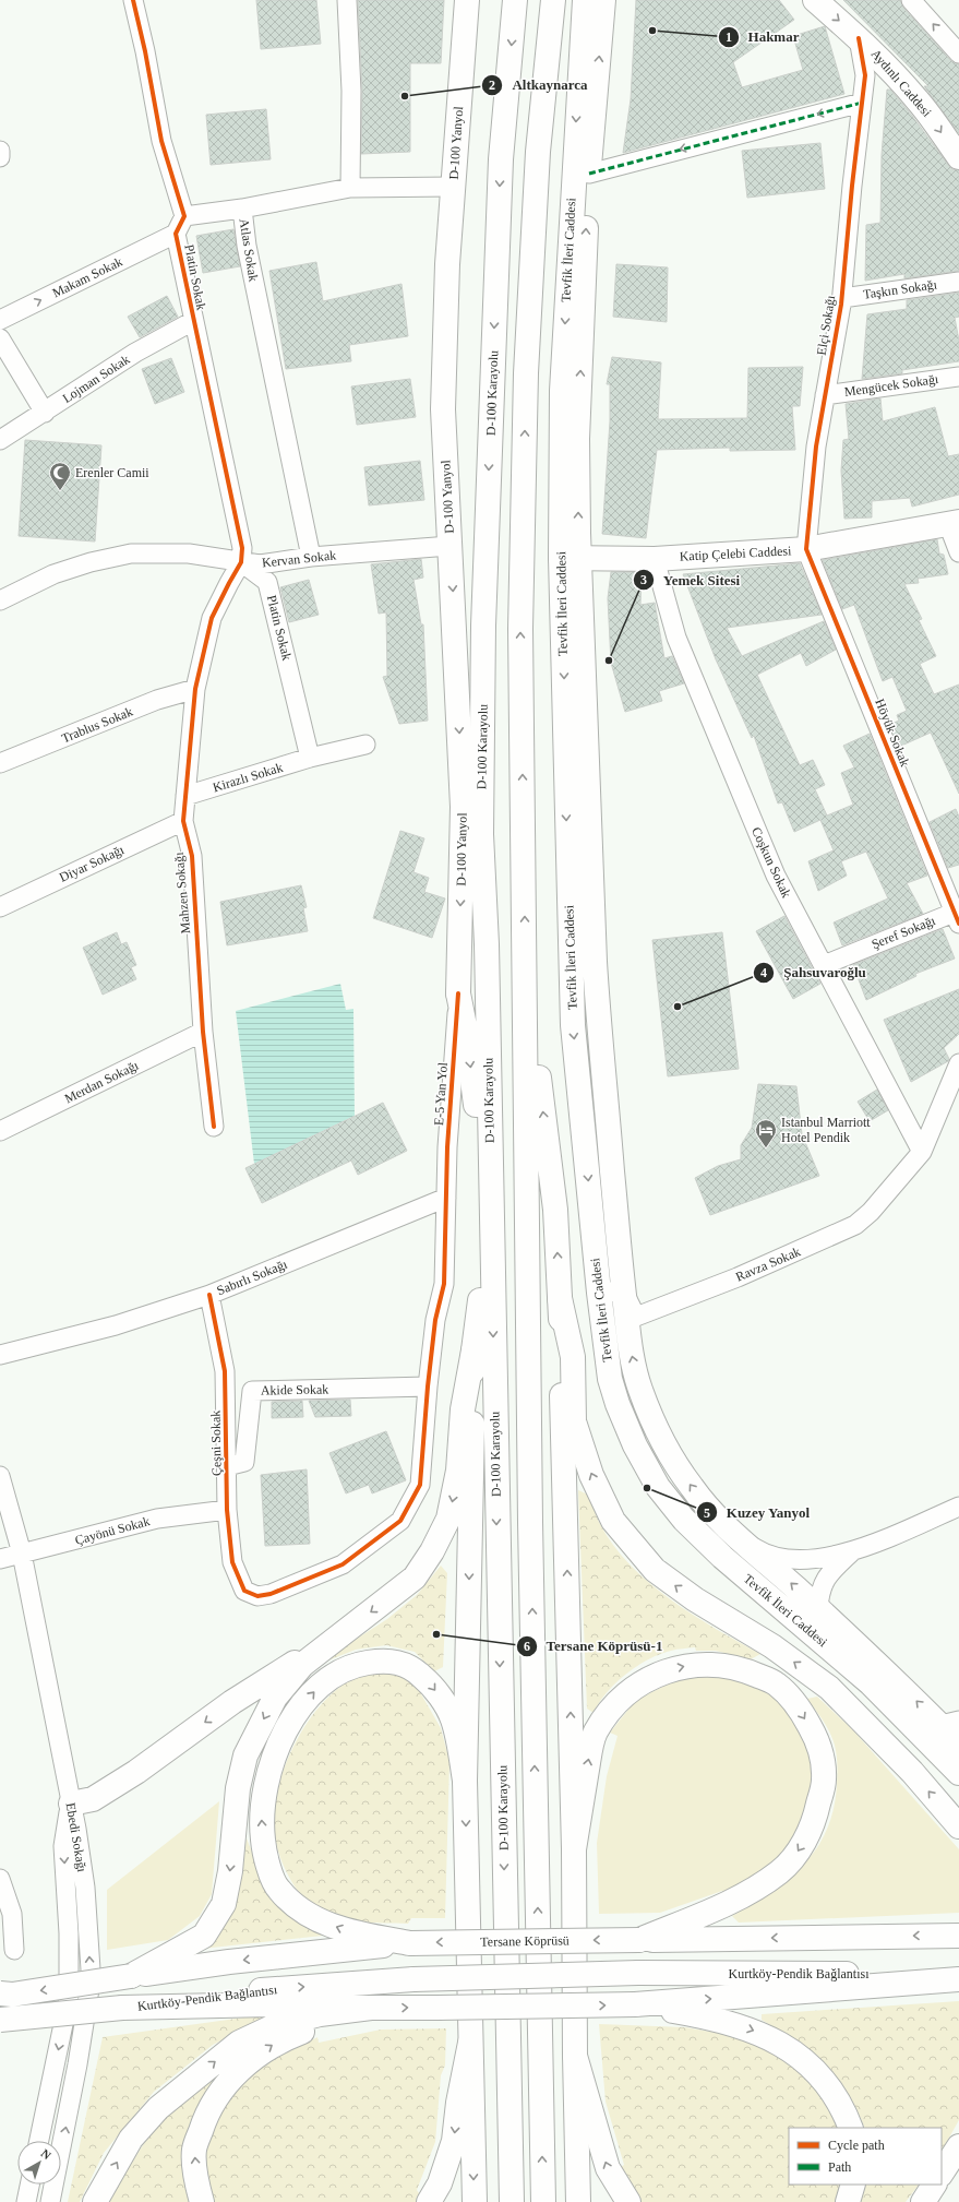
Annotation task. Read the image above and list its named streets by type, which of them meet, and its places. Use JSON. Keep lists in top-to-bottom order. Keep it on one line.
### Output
{"streets":{"main road":["Aydınlı Caddesi","D-100 Yanyol","Tevfik İleri Caddesi","D-100 Karayolu","Katip Çelebi Caddesi","Tersane Köprüsü","Kurtköy-Pendik Bağlantısı"],"street":["Atlas Sokak","Makam Sokak","Platin Sokak","Taşkın Sokağı","Elçi Sokağı","Lojman Sokak","Mengücek Sokağı","Kervan Sokak","Trablus Sokak","Höyük Sokak","Kirazlı Sokak","Coşkun Sokak","Diyar Sokağı","Mahzen Sokağı","Şeref Sokağı","Merdan Sokağı","E-5 Yan Yol","Ravza Sokak","Sabırlı Sokağı","Akide Sokak","Çeşni Sokak","Çayönü Sokak","Ebedi Sokağı"]},"crossings":[["Aydınlı Caddesi","Elçi Sokağı"],["D-100 Yanyol","Atlas Sokak"],["D-100 Yanyol","D-100 Karayolu"],["D-100 Yanyol","Kervan Sokak"],["D-100 Yanyol","E-5 Yan Yol"],["Atlas Sokak","Kervan Sokak"],["Tevfik İleri Caddesi","Katip Çelebi Caddesi"],["Tevfik İleri Caddesi","Ravza Sokak"],["Makam Sokak","Platin Sokak"],["Platin Sokak","Lojman Sokak"],["Platin Sokak","Kervan Sokak"],["Platin Sokak","Kirazlı Sokak"],["Platin Sokak","Mahzen Sokağı"],["Taşkın Sokağı","Elçi Sokağı"],["Elçi Sokağı","Mengücek Sokağı"],["Elçi Sokağı","Katip Çelebi Caddesi"],["Elçi Sokağı","Höyük Sokak"],["Katip Çelebi Caddesi","Höyük Sokak"],["Katip Çelebi Caddesi","Coşkun Sokak"],["Kervan Sokak","Mahzen Sokağı"],["Trablus Sokak","Mahzen Sokağı"],["Höyük Sokak","Şeref Sokağı"],["Kirazlı Sokak","Mahzen Sokağı"],["Coşkun Sokak","Şeref Sokağı"],["Coşkun Sokak","Ravza Sokak"],["Diyar Sokağı","Mahzen Sokağı"],["Mahzen Sokağı","Merdan Sokağı"],["E-5 Yan Yol","Sabırlı Sokağı"],["E-5 Yan Yol","Akide Sokak"],["E-5 Yan Yol","Çeşni Sokak"],["Sabırlı Sokağı","Çeşni Sokak"],["Akide Sokak","Çeşni Sokak"],["Çeşni Sokak","Çayönü Sokak"],["Çayönü Sokak","Ebedi Sokağı"]],"one_way":["Aydınlı Caddesi","Makam Sokak"],"places":{"other":["Hakmar","Altkaynarca","Yemek Sitesi","Şahsuvaroğlu","Kuzey Yanyol","Tersane Köprüsü-1"],"mosque":["Erenler Camii"],"hotel":["Istanbul Marriott Hotel Pendik"]},"legend":["Cycle path","Path"],"north":"top right"}
